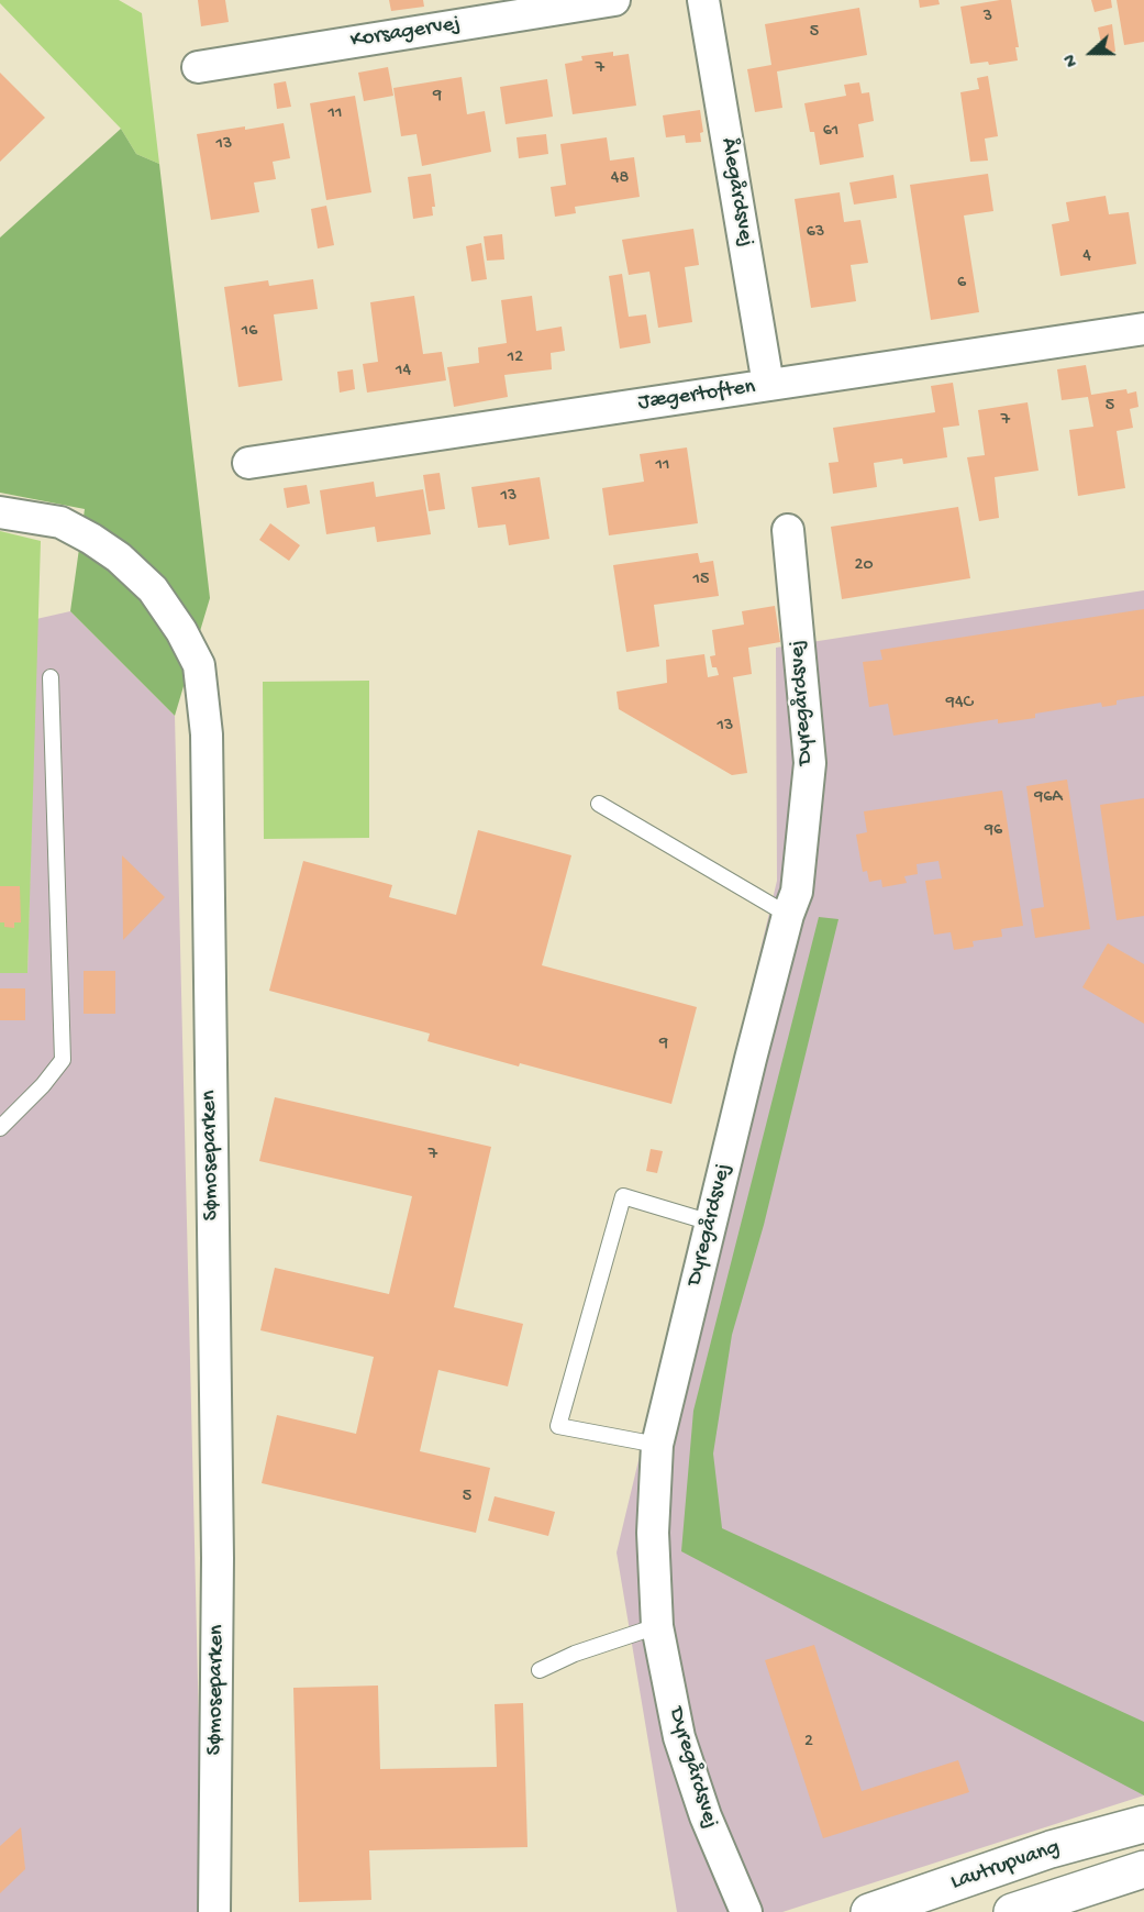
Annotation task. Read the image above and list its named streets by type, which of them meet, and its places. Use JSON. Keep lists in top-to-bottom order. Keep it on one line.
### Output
{"streets":{"street":["Korsagervej","Ålegårdsvej","Jægertoften","Dyregårdsvej","Sømoseparken","Lautrupvang"]},"crossings":[["Ålegårdsvej","Jægertoften"]],"house_numbers":["3","5","7","9","11","61","13","48","63","4","6","16","12","14","5","7","11","13","20","15","94C","13","96A","96","9","7","5","2"],"north":"left"}
